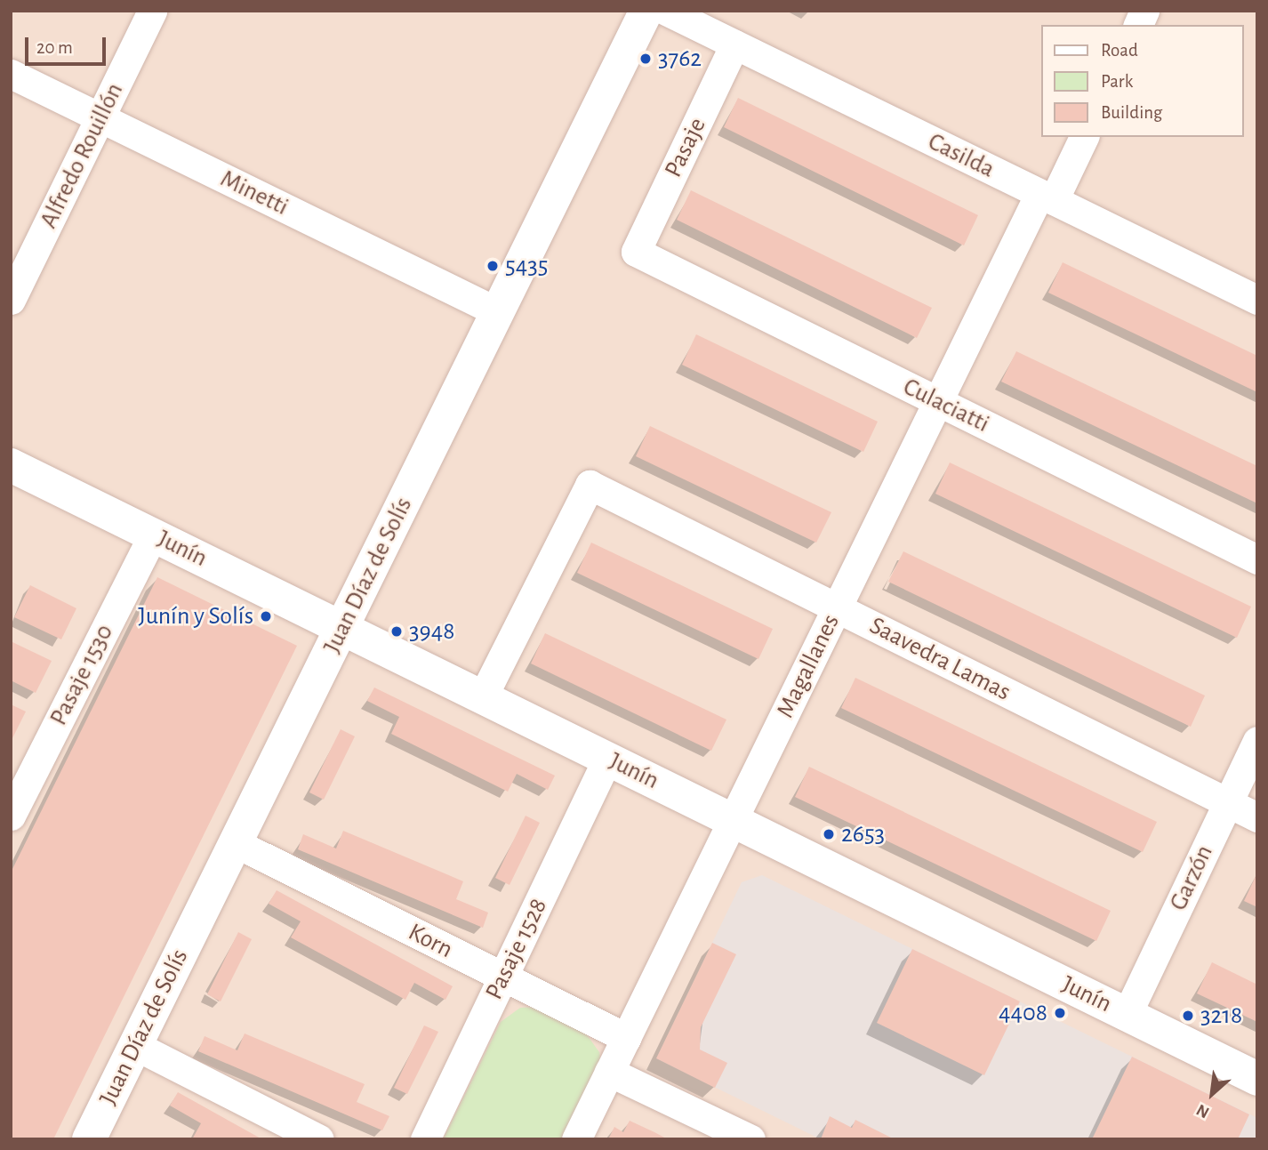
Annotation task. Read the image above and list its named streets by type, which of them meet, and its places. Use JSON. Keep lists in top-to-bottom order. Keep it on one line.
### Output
{"streets":{"main road":["Junín","Juan Díaz de Solís"],"street":["Pasaje","Alfredo Rouillón","Casilda","Minetti","Culaciatti","Saavedra Lamas","Magallanes","Pasaje 1530","Garzón","Korn","Pasaje 1528"]},"crossings":[["Pasaje","Casilda"],["Pasaje","Culaciatti"],["Alfredo Rouillón","Minetti"],["Casilda","Magallanes"],["Minetti","Juan Díaz de Solís"],["Culaciatti","Magallanes"],["Junín","Juan Díaz de Solís"],["Junín","Saavedra Lamas"],["Junín","Magallanes"],["Junín","Pasaje 1530"],["Junín","Garzón"],["Junín","Pasaje 1528"],["Juan Díaz de Solís","Korn"],["Saavedra Lamas","Magallanes"],["Saavedra Lamas","Garzón"],["Magallanes","Korn"],["Korn","Pasaje 1528"]],"places":["3762","5435","Junín y Solís","3948","2653","4408","3218"],"legend":["Road","Park","Building"],"scale_bar":"20 m","north":"bottom left"}
